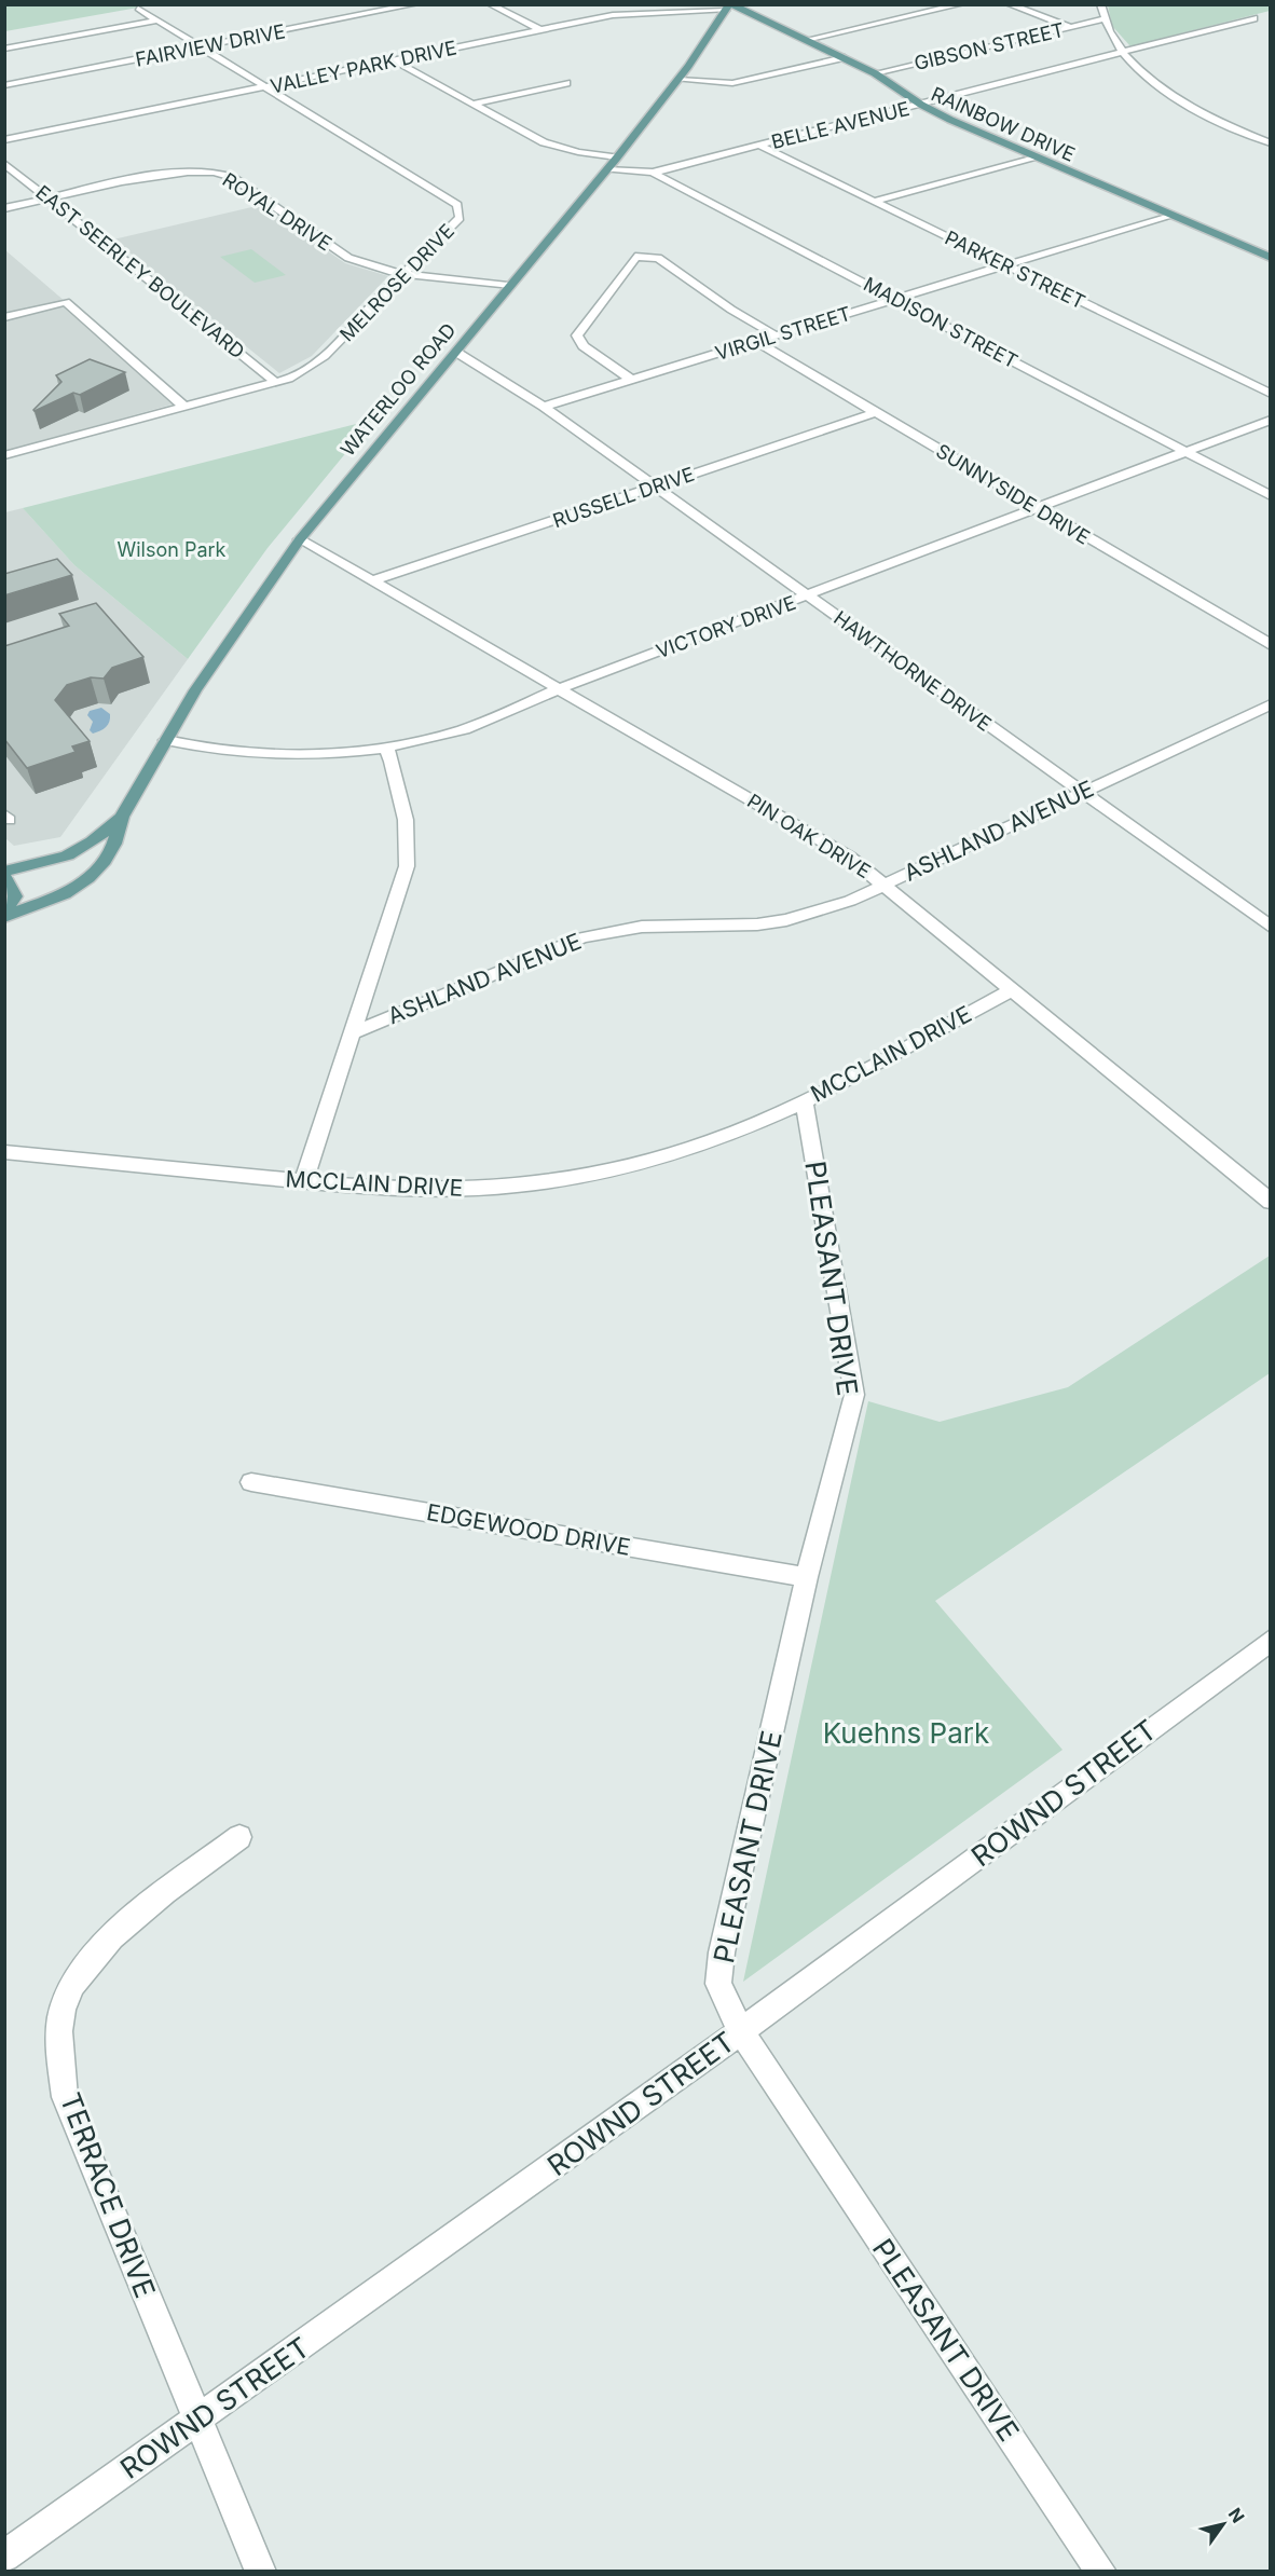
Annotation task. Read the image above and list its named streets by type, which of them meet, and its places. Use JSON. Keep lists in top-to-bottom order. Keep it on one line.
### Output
{"streets":{"main road":["RAINBOW DRIVE","WATERLOO ROAD"],"street":["FAIRVIEW DRIVE","GIBSON STREET","VALLEY PARK DRIVE","BELLE AVENUE","ROYAL DRIVE","PARKER STREET","EAST SEERLEY BOULEVARD","MELROSE DRIVE","MADISON STREET","VIRGIL STREET","SUNNYSIDE DRIVE","RUSSELL DRIVE","VICTORY DRIVE","HAWTHORNE DRIVE","ASHLAND AVENUE","PIN OAK DRIVE","MCCLAIN DRIVE","PLEASANT DRIVE","EDGEWOOD DRIVE","ROWND STREET","TERRACE DRIVE"]},"crossings":[["FAIRVIEW DRIVE","MELROSE DRIVE"],["GIBSON STREET","RAINBOW DRIVE"],["VALLEY PARK DRIVE","RAINBOW DRIVE"],["VALLEY PARK DRIVE","MELROSE DRIVE"],["VALLEY PARK DRIVE","WATERLOO ROAD"],["RAINBOW DRIVE","BELLE AVENUE"],["RAINBOW DRIVE","VIRGIL STREET"],["RAINBOW DRIVE","WATERLOO ROAD"],["BELLE AVENUE","PARKER STREET"],["BELLE AVENUE","MADISON STREET"],["ROYAL DRIVE","EAST SEERLEY BOULEVARD"],["ROYAL DRIVE","MELROSE DRIVE"],["ROYAL DRIVE","WATERLOO ROAD"],["PARKER STREET","VIRGIL STREET"],["EAST SEERLEY BOULEVARD","MELROSE DRIVE"],["MADISON STREET","VIRGIL STREET"],["MADISON STREET","WATERLOO ROAD"],["MADISON STREET","VICTORY DRIVE"],["VIRGIL STREET","SUNNYSIDE DRIVE"],["VIRGIL STREET","HAWTHORNE DRIVE"],["WATERLOO ROAD","VICTORY DRIVE"],["WATERLOO ROAD","HAWTHORNE DRIVE"],["WATERLOO ROAD","PIN OAK DRIVE"],["SUNNYSIDE DRIVE","RUSSELL DRIVE"],["SUNNYSIDE DRIVE","VICTORY DRIVE"],["RUSSELL DRIVE","HAWTHORNE DRIVE"],["RUSSELL DRIVE","PIN OAK DRIVE"],["VICTORY DRIVE","HAWTHORNE DRIVE"],["VICTORY DRIVE","PIN OAK DRIVE"],["HAWTHORNE DRIVE","ASHLAND AVENUE"],["ASHLAND AVENUE","PIN OAK DRIVE"],["PIN OAK DRIVE","MCCLAIN DRIVE"],["MCCLAIN DRIVE","PLEASANT DRIVE"],["PLEASANT DRIVE","EDGEWOOD DRIVE"],["PLEASANT DRIVE","ROWND STREET"],["ROWND STREET","TERRACE DRIVE"]],"parks":["Wilson Park","Kuehns Park"],"north":"top right"}
